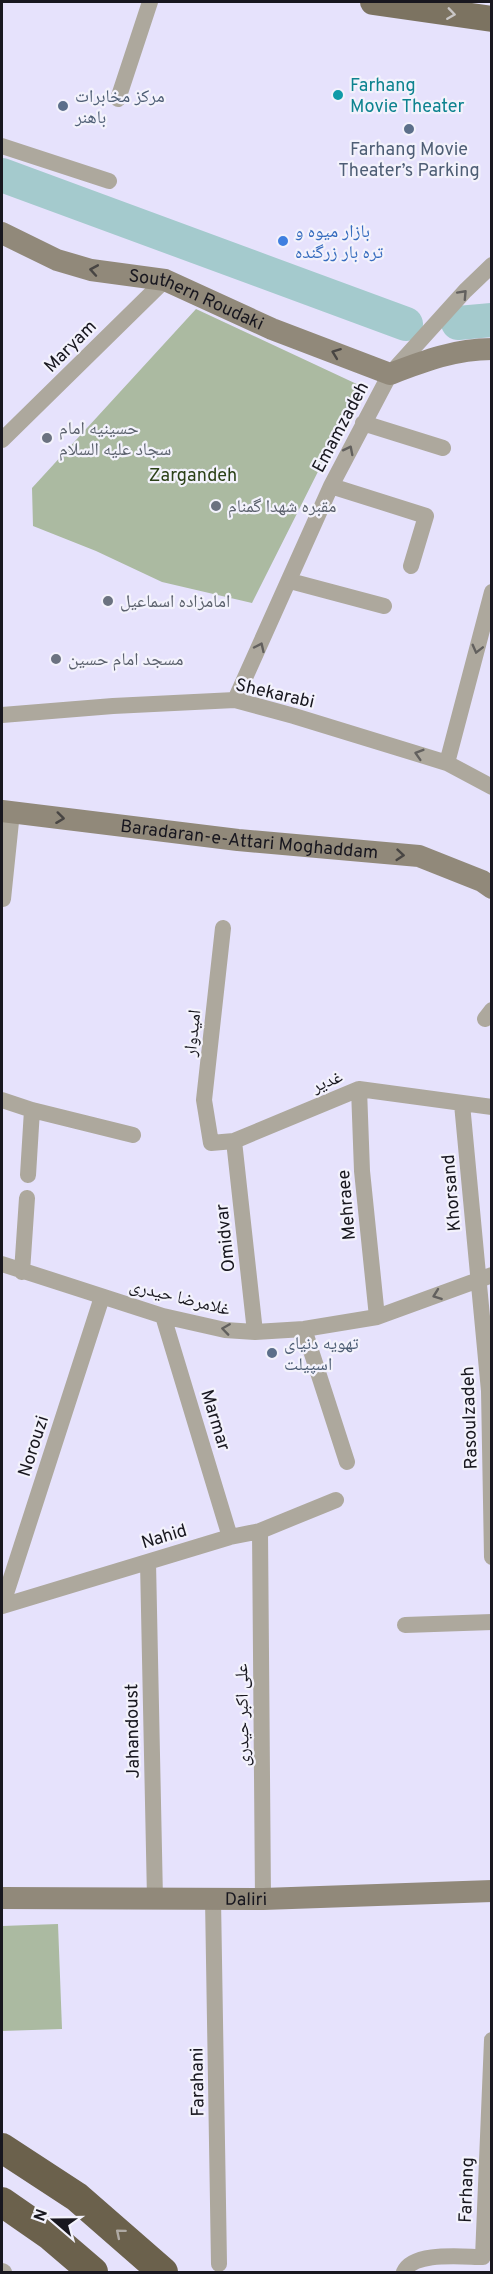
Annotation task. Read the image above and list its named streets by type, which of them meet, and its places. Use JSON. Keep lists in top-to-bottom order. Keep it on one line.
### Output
{"streets":{"street":["Southern Roudaki","Maryam","Emamzadeh","Shekarabi","Baradaran-e-Attari Moghaddam","امیدوار","غدیر","Khorsand","Mehraee","Omidvar","غلامرضا حیدری","Rasoulzadeh","Marmar","Norouzi","Nahid","علی اکبر حیدری","Jahandoust","Daliri","Farahani","Farhang"]},"crossings":[["Southern Roudaki","Maryam"],["Southern Roudaki","Emamzadeh"],["Emamzadeh","Shekarabi"],["امیدوار","غدیر"],["غدیر","Khorsand"],["غدیر","Mehraee"],["غدیر","Omidvar"],["Khorsand","غلامرضا حیدری"],["Khorsand","Rasoulzadeh"],["Mehraee","غلامرضا حیدری"],["Omidvar","غلامرضا حیدری"],["غلامرضا حیدری","Rasoulzadeh"],["غلامرضا حیدری","Marmar"],["غلامرضا حیدری","Norouzi"],["Marmar","Nahid"],["Norouzi","Nahid"],["Nahid","علی اکبر حیدری"],["Nahid","Jahandoust"],["علی اکبر حیدری","Daliri"],["Jahandoust","Daliri"],["Daliri","Farahani"]],"one_way":["Southern Roudaki","Emamzadeh","Baradaran-e-Attari Moghaddam","غلامرضا حیدری"],"parks":["Zargandeh"],"places":["Farhang Movie Theater","مرکز مخابرات باهنر","Farhang Movie Theater’s Parking","بازار میوه و تره بار زرگنده","حسینیه امام سجاد علیه السلام","مقبره شهدا گمنام","امامزاده اسماعیل","مسجد امام حسین","تهویه دنیای اسپیلت"],"north":"left"}
